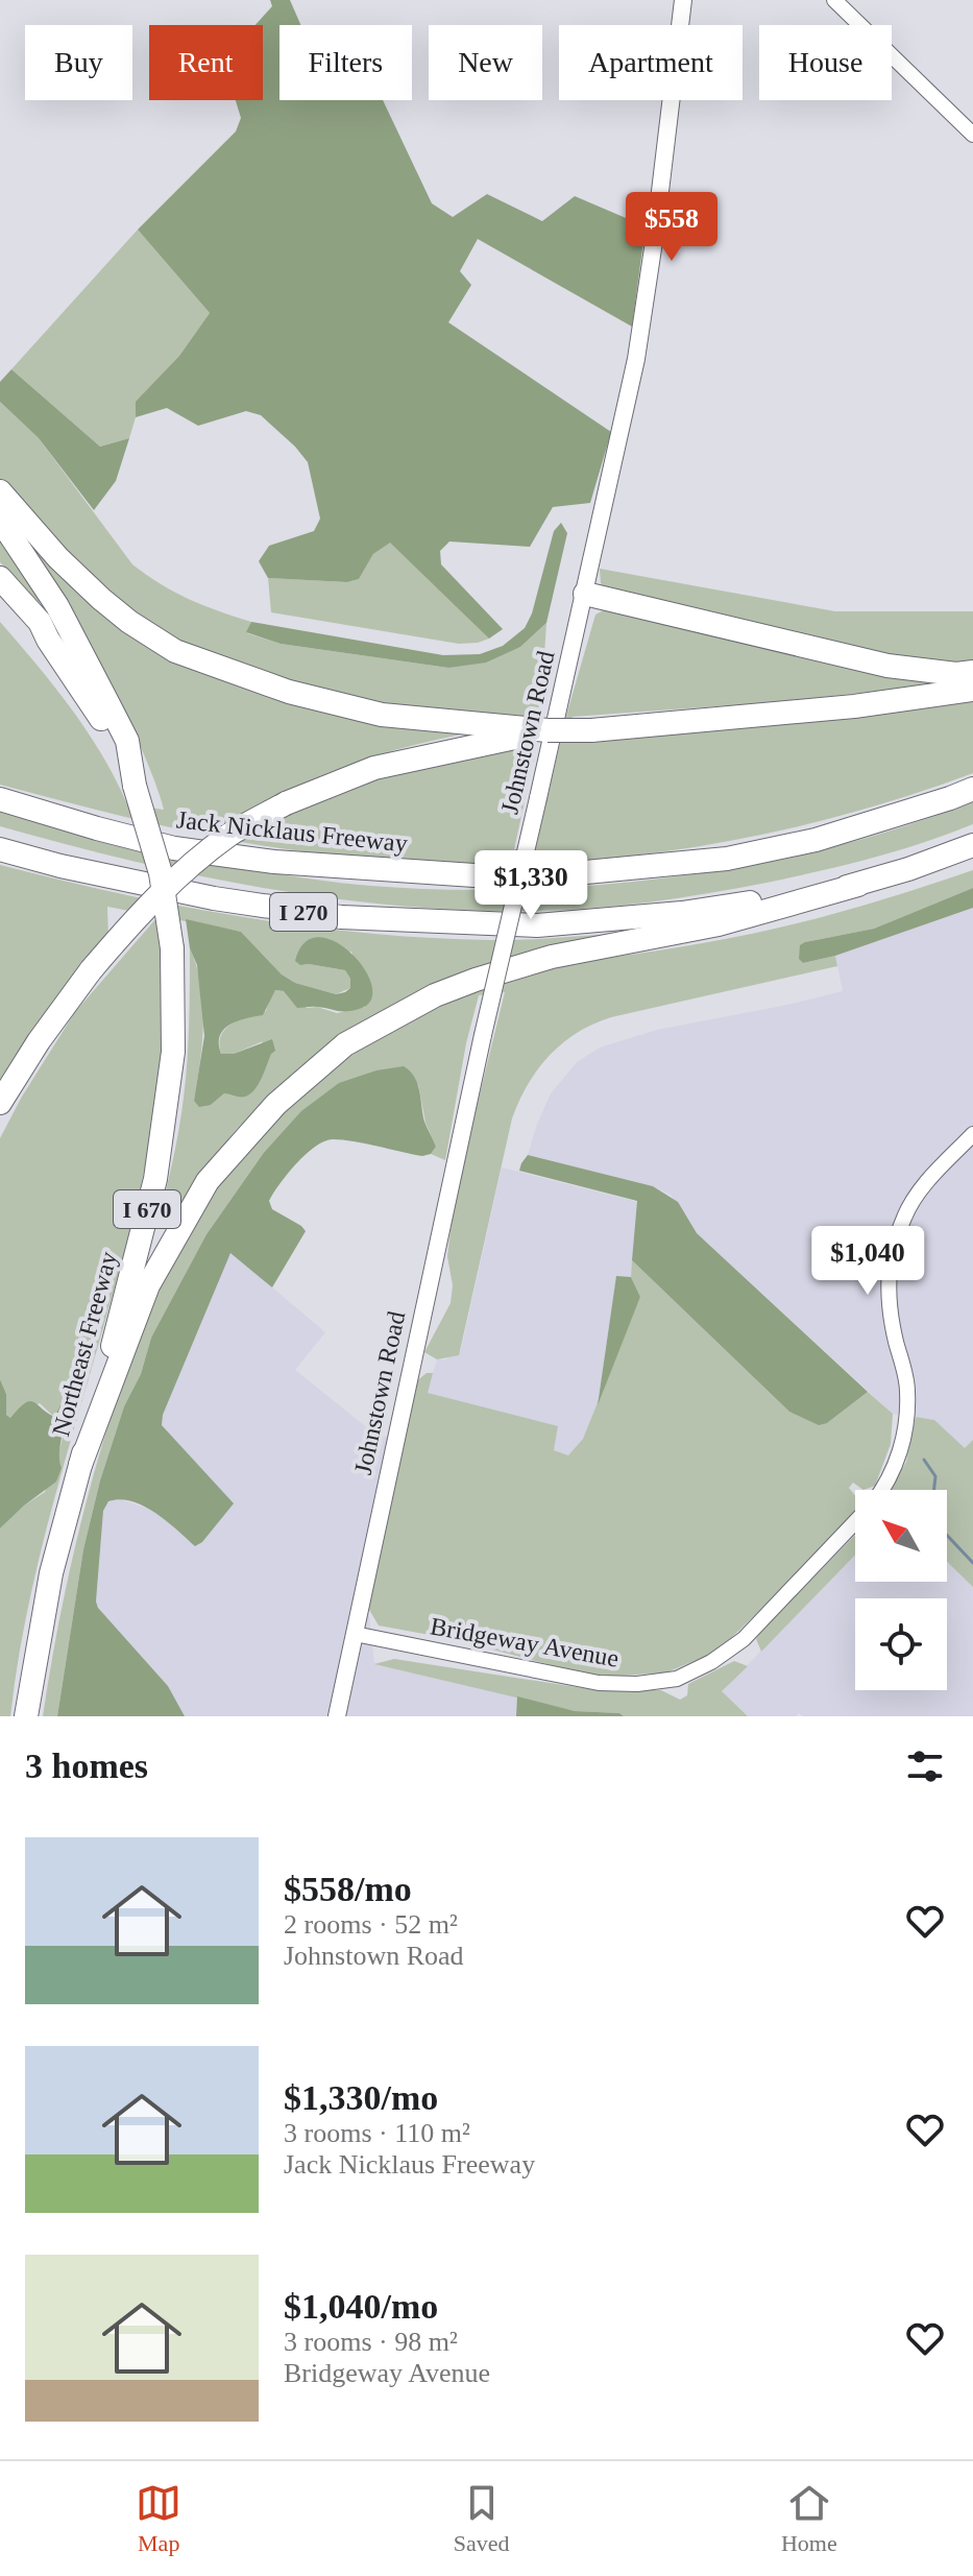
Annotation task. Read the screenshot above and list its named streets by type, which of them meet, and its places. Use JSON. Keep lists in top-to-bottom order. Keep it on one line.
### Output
{"streets":{"highway":["Jack Nicklaus Freeway","I 270","I 670","Northeast Freeway"],"main road":["Johnstown Road"],"street":["Bridgeway Avenue"]},"crossings":[["Johnstown Road","Bridgeway Avenue"]],"north":"top left","page":{"chip":["Buy","Rent","Filters","New","Apartment","House"],"price":["$558","$1,330","$1,040"],"heading":"3 homes","list":[{"name":"$558/mo","note":"2 rooms · 52 m² · Johnstown Road"},{"name":"$1,330/mo","note":"3 rooms · 110 m² · Jack Nicklaus Freeway"},{"name":"$1,040/mo","note":"3 rooms · 98 m² · Bridgeway Avenue"}],"tabs":["Map","Saved","Home"]}}
